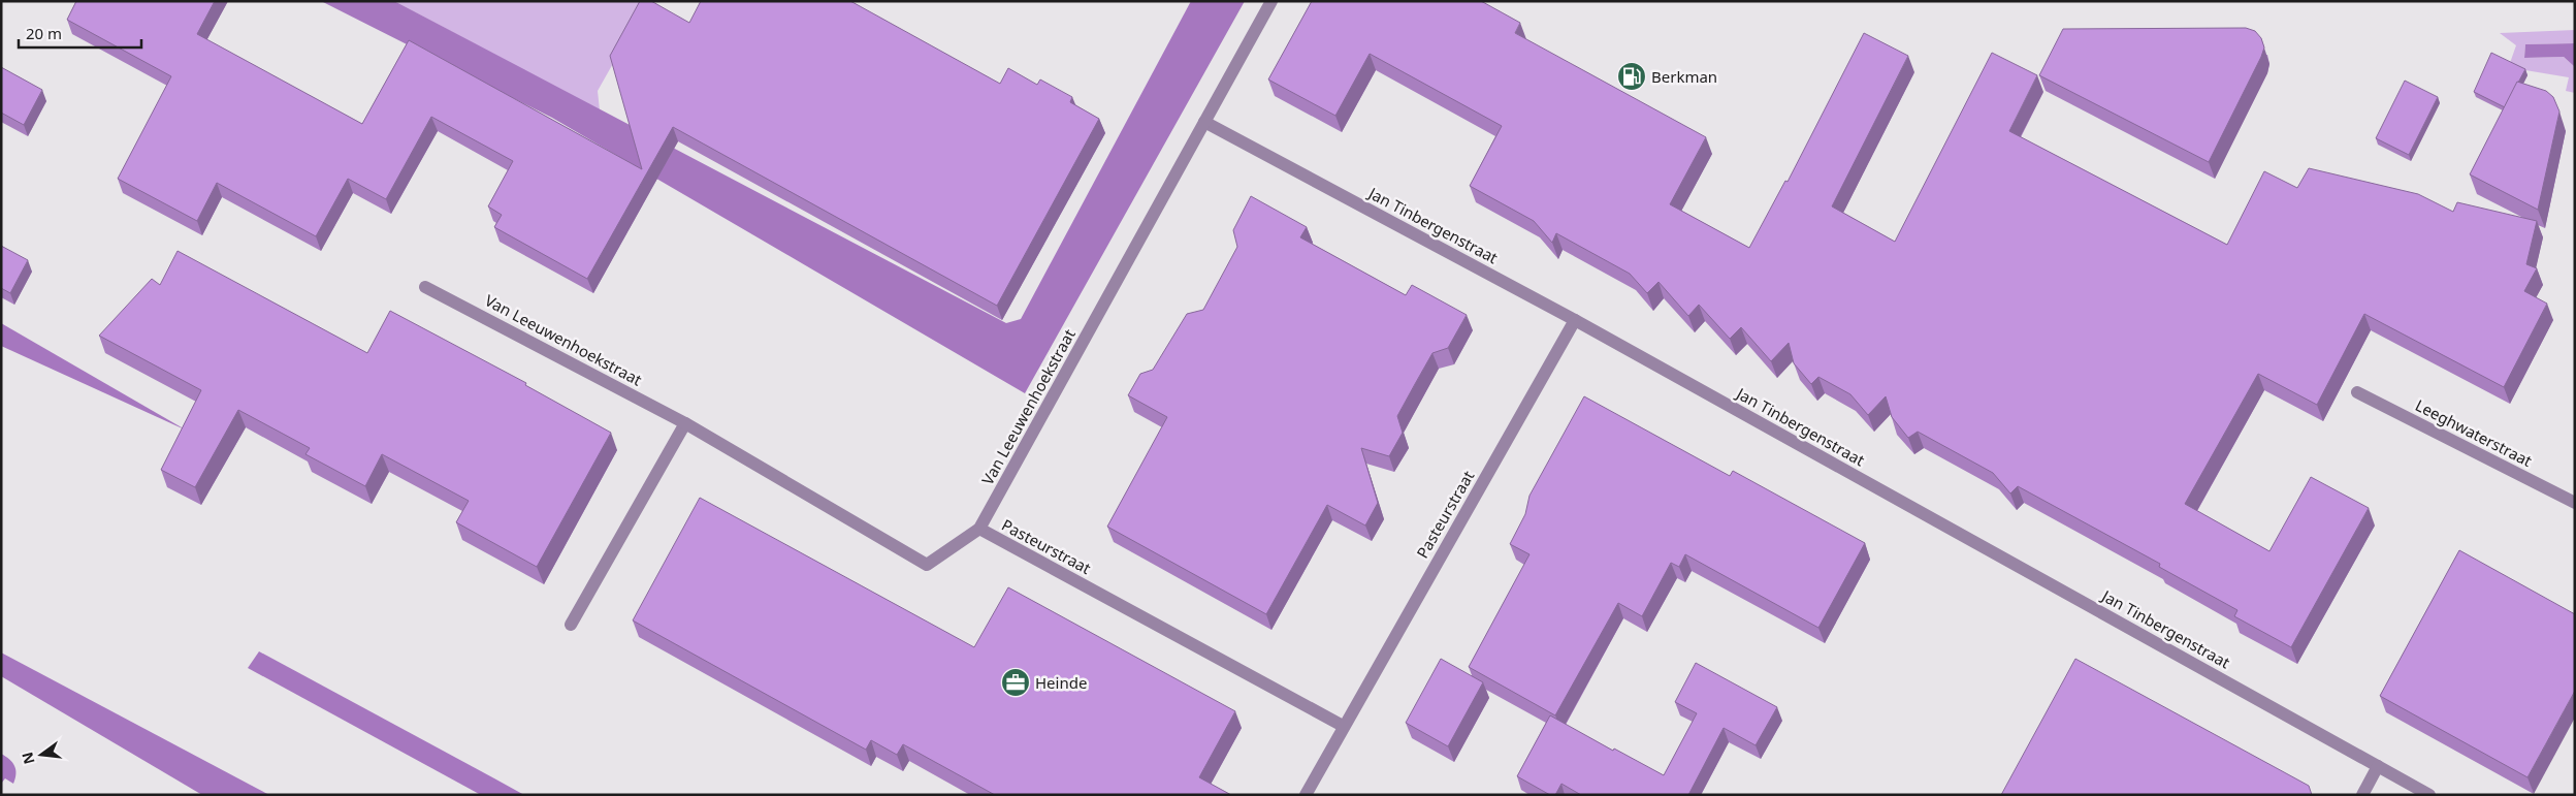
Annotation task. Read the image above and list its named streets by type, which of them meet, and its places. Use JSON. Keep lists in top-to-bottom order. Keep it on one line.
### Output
{"streets":{"street":["Jan Tinbergenstraat","Van Leeuwenhoekstraat","Leeghwaterstraat","Pasteurstraat"]},"crossings":[["Jan Tinbergenstraat","Van Leeuwenhoekstraat"],["Jan Tinbergenstraat","Pasteurstraat"],["Van Leeuwenhoekstraat","Pasteurstraat"]],"places":{"fuel station":["Berkman"],"office":["Heinde"]},"scale_bar":"20 m","north":"left"}
